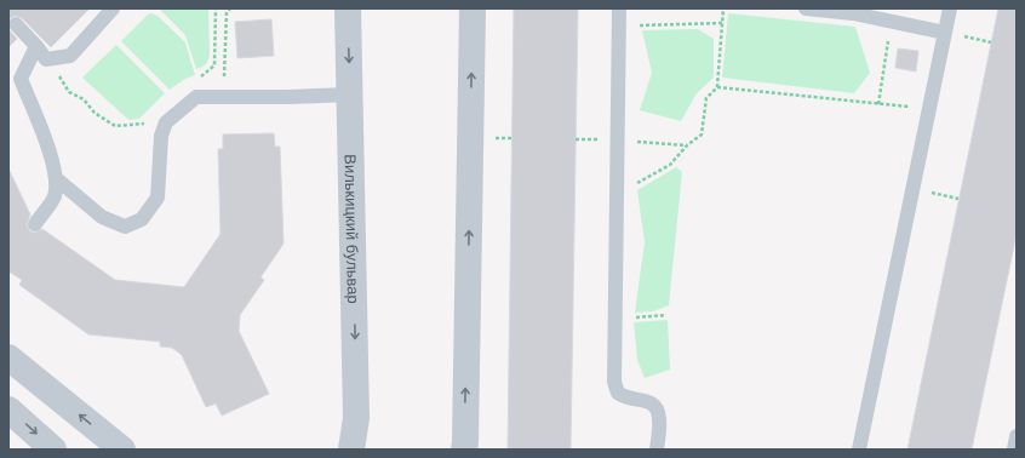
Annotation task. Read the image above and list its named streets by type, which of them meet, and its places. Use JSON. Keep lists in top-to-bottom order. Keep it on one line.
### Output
{"streets":{"street":["Вилькицкий бульвар"]}}
